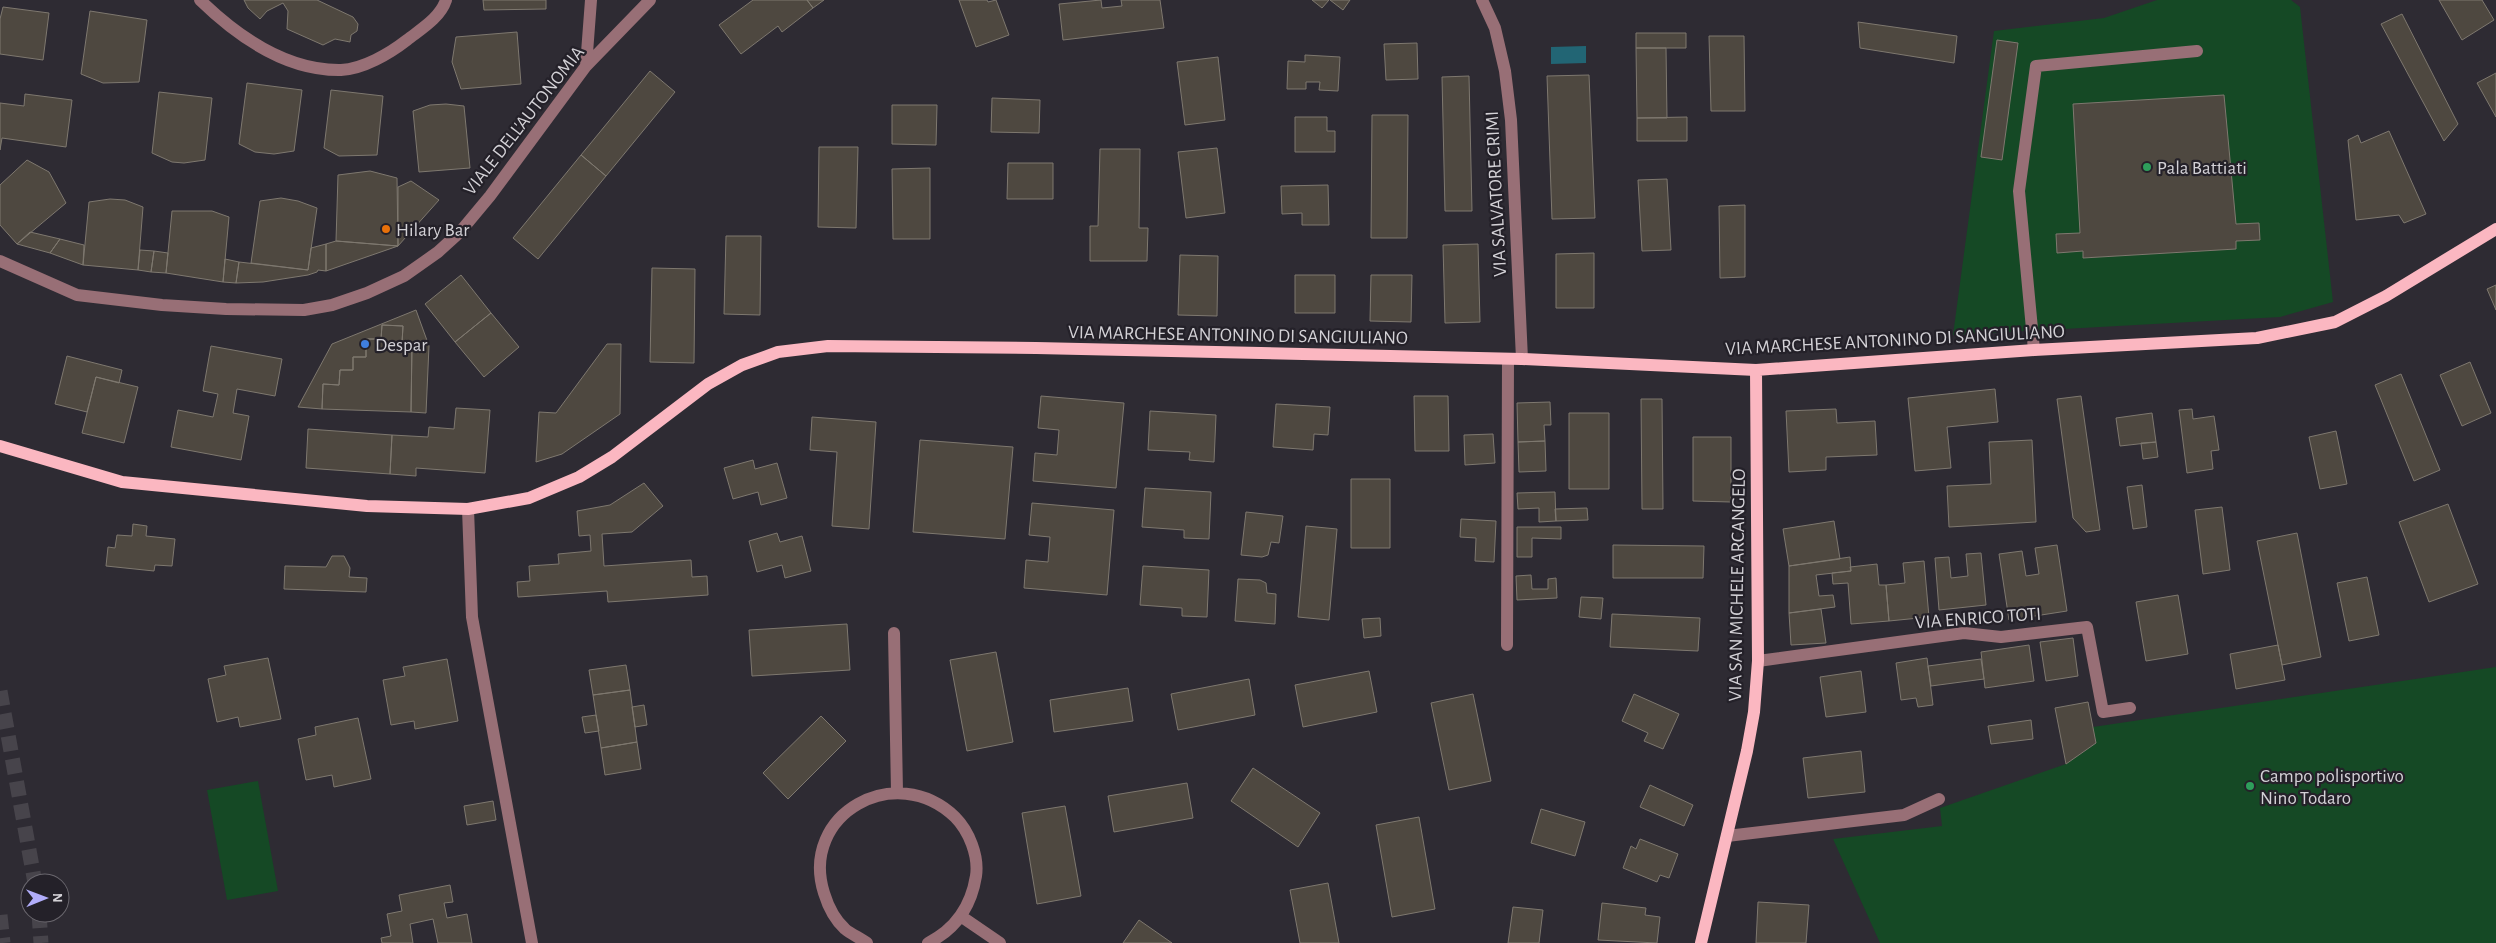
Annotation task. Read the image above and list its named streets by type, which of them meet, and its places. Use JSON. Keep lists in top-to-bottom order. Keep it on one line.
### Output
{"streets":{"main road":["VIA MARCHESE ANTONINO DI SANGIULIANO","VIA SAN MICHELE ARCANGELO"],"street":["VIALE DELL'AUTONOMIA","VIA SALVATORE CRIMI","VIA ENRICO TOTI"]},"crossings":[["VIA SALVATORE CRIMI","VIA MARCHESE ANTONINO DI SANGIULIANO"],["VIA MARCHESE ANTONINO DI SANGIULIANO","VIA SAN MICHELE ARCANGELO"],["VIA SAN MICHELE ARCANGELO","VIA ENRICO TOTI"]],"places":["Pala Battiati","Hilary Bar","Despar","Campo polisportivo Nino Todaro"],"north":"right"}
